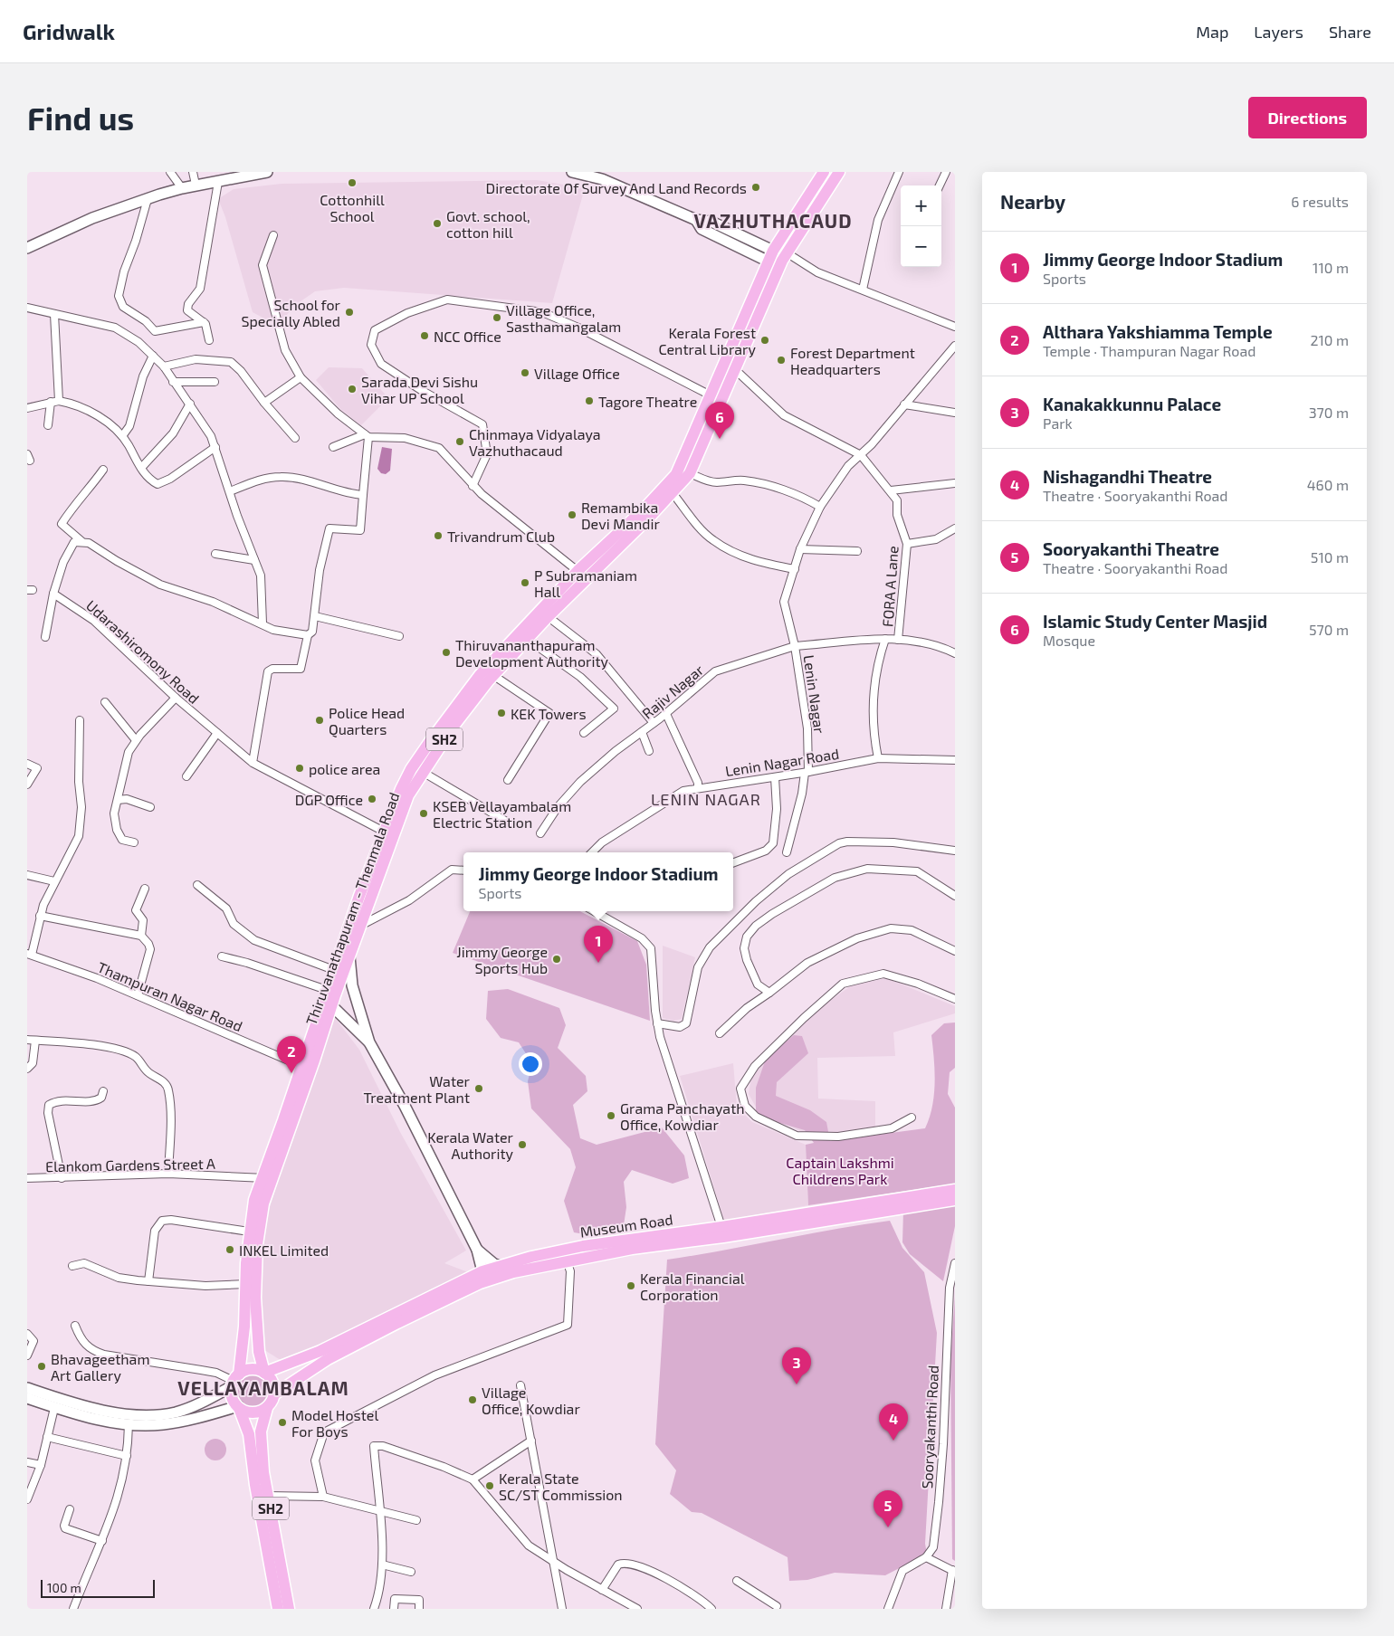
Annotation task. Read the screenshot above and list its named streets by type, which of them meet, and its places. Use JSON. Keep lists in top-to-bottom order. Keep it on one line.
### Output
{"streets":{"main road":["SH2","Thiruvanathapuram - Thenmala Road","Museum Road"],"street":["FORA A Lane","Udarashiromony Road","Rajiv Nagar","Lenin Nagar","Lenin Nagar Road","Thampuran Nagar Road","Elankom Gardens Street A","Sooryakanthi Road"]},"crossings":[["FORA A Lane","Rajiv Nagar"],["FORA A Lane","Lenin Nagar"],["Udarashiromony Road","Thiruvanathapuram - Thenmala Road"],["Rajiv Nagar","Lenin Nagar"],["Lenin Nagar","Lenin Nagar Road"]],"districts":["VAZHUTHACAUD","LENIN NAGAR","VELLAYAMBALAM"],"parks":["Captain Lakshmi Childrens Park"],"places":["Cottonhill School","Directorate Of Survey And Land Records","Govt. school, cotton hill","School for Specially Abled","Village Office, Sasthamangalam","NCC Office","Kerala Forest Central Library","Forest Department Headquarters","Village Office","Sarada Devi Sishu Vihar UP School","Tagore Theatre","Chinmaya Vidyalaya Vazhuthacaud","Remambika Devi Mandir","Trivandrum Club","P Subramaniam Hall","Thiruvananthapuram Development Authority","KEK Towers","Police Head Quarters","police area","DGP Office","KSEB Vellayambalam Electric Station","Jimmy George Sports Hub","Water Treatment Plant","Grama Panchayath Office, Kowdiar","Kerala Water Authority","INKEL Limited","Kerala Financial Corporation","Bhavageetham Art Gallery","Village Office, Kowdiar","Model Hostel For Boys","Kerala State SC/ST Commission"],"scale_bar":"100 m","page":{"header":"Gridwalk","nav":["Map","Layers","Share"],"buttons":"Directions","title":"Find us","heading":["Nearby","6 results"],"map_buttons":["+","−"],"list":[{"mark":"1","name":"Jimmy George Indoor Stadium","note":"Sports","value":"110 m"},{"mark":"2","name":"Althara Yakshiamma Temple","note":"Temple · Thampuran Nagar Road","value":"210 m"},{"mark":"3","name":"Kanakakkunnu Palace","note":"Park","value":"370 m"},{"mark":"4","name":"Nishagandhi Theatre","note":"Theatre · Sooryakanthi Road","value":"460 m"},{"mark":"5","name":"Sooryakanthi Theatre","note":"Theatre · Sooryakanthi Road","value":"510 m"},{"mark":"6","name":"Islamic Study Center Masjid","note":"Mosque","value":"570 m"}],"pins":["6","1","2","3","4","5"],"popup":["Jimmy George Indoor Stadium","Sports"],"scale":"100 m"}}
